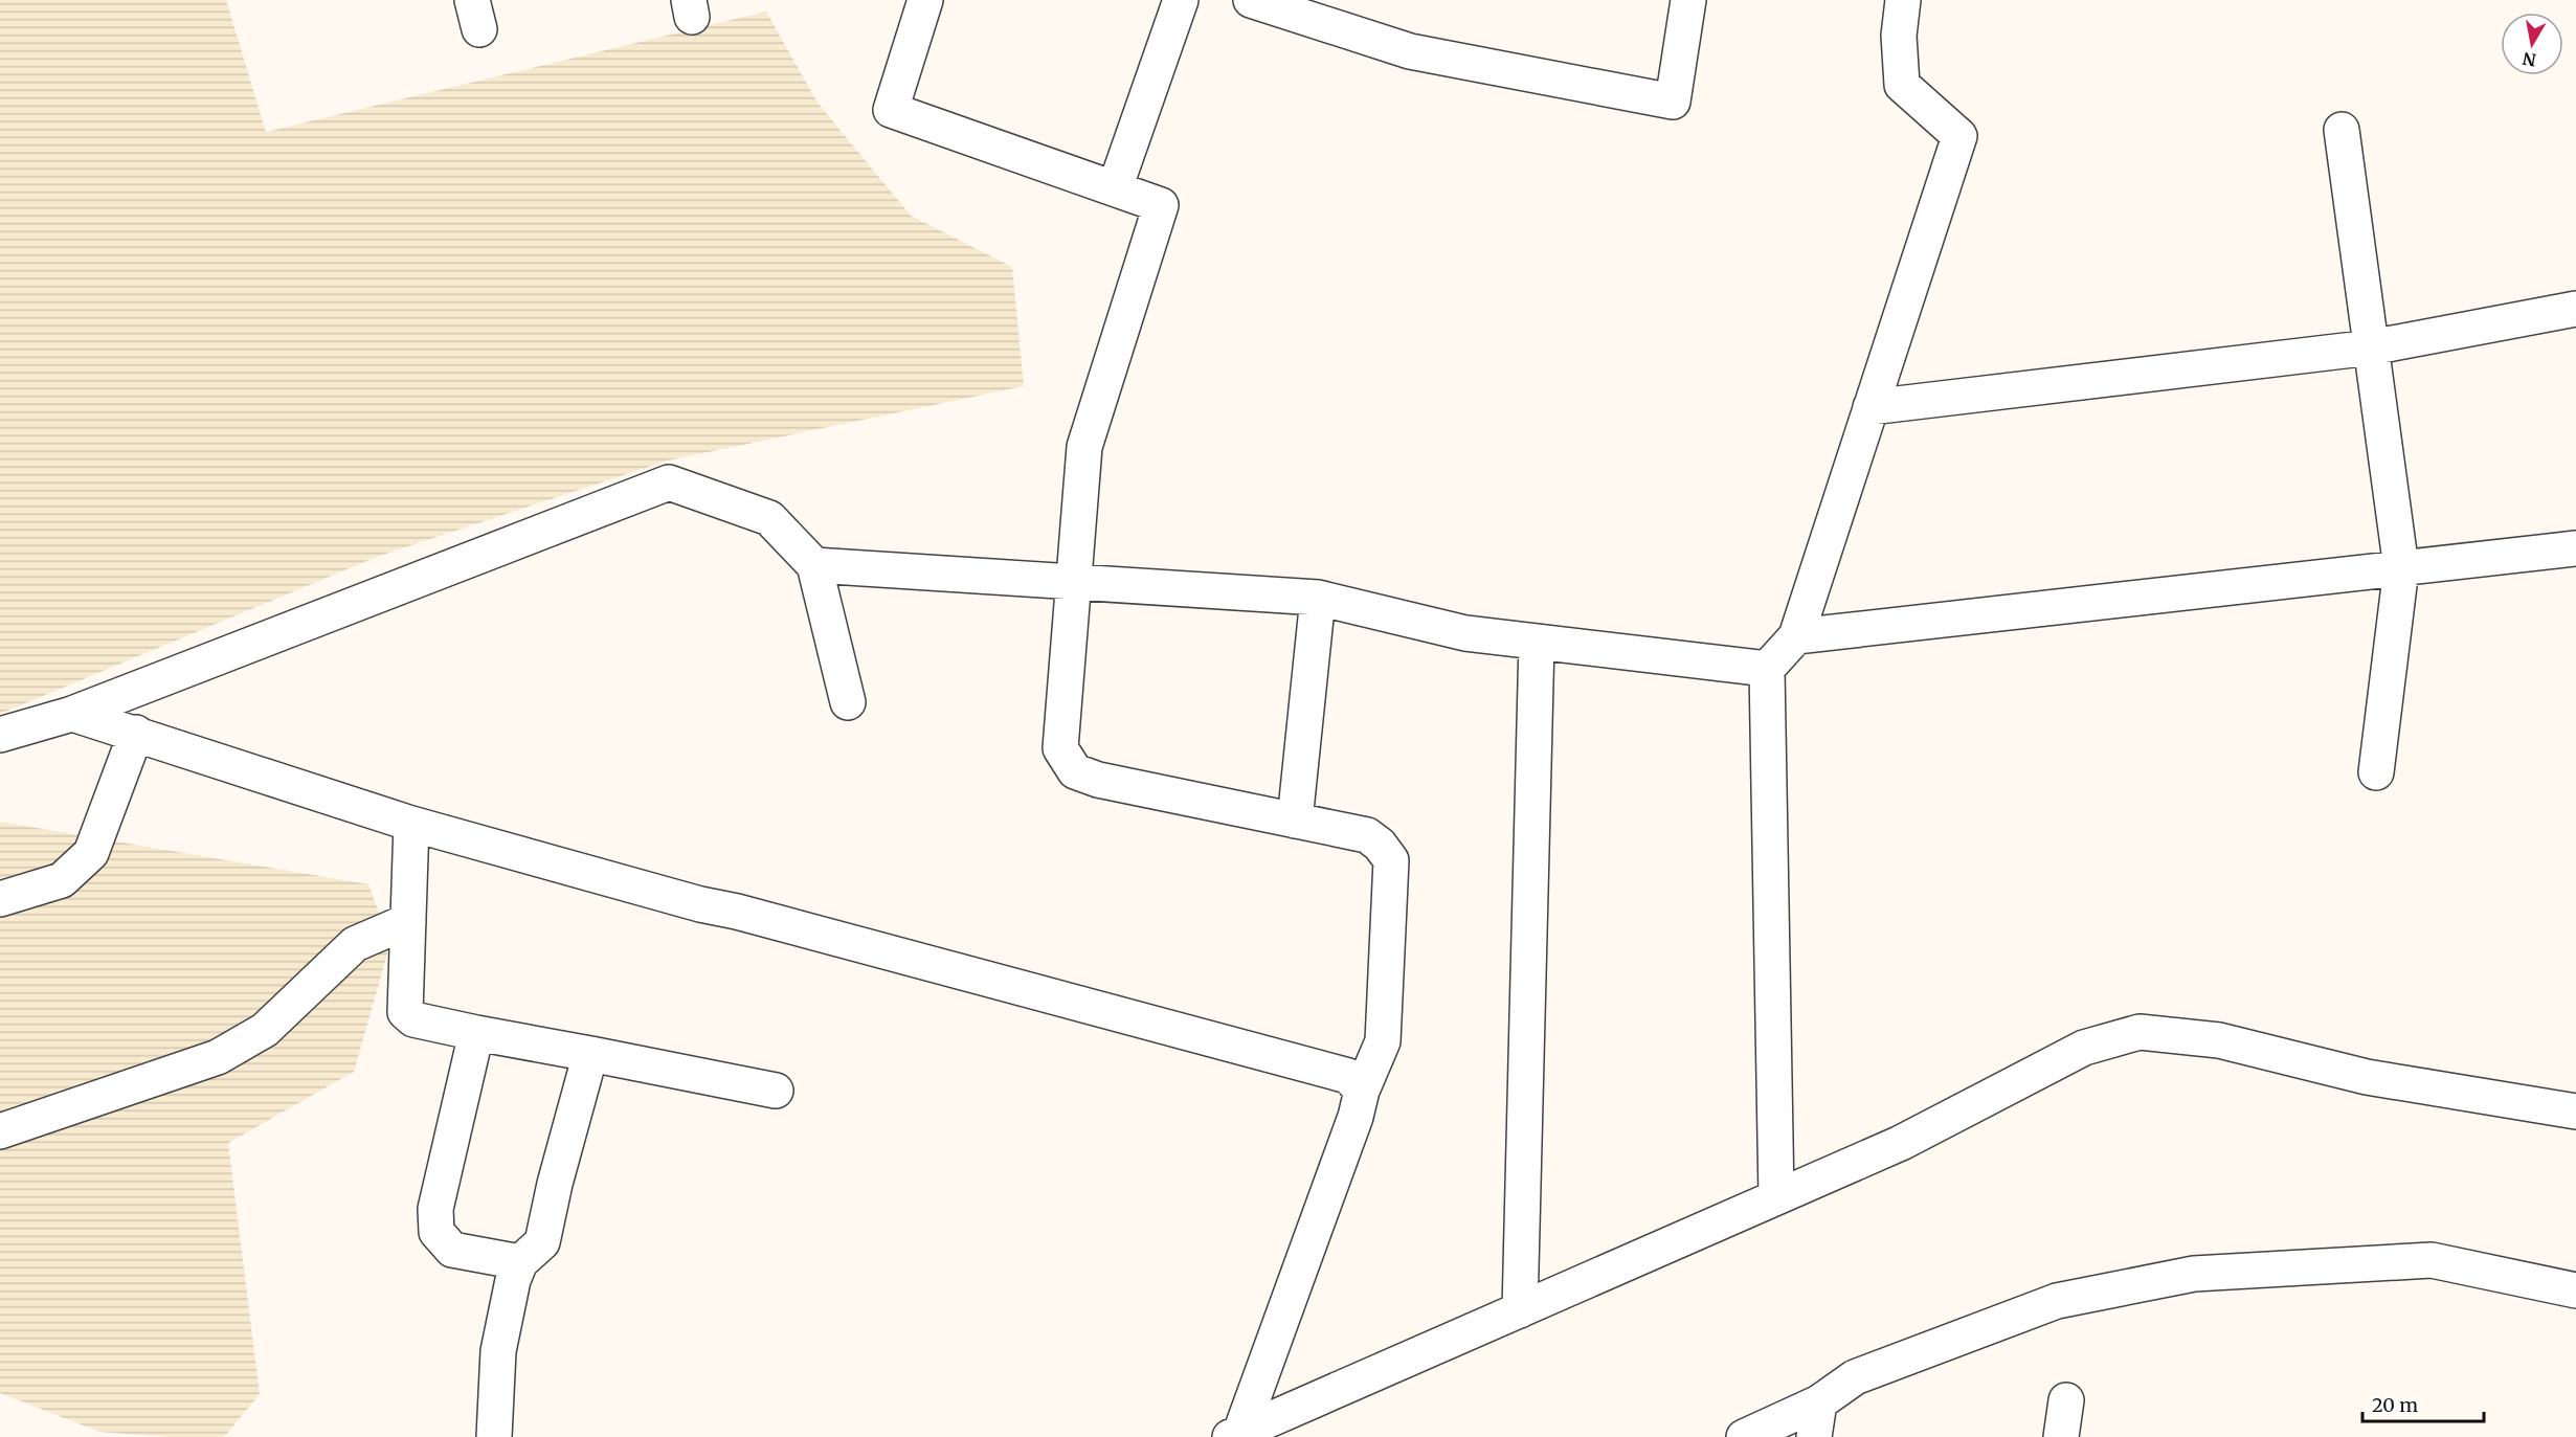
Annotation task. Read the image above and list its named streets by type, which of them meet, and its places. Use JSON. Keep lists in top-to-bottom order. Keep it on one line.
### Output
{"scale_bar":"20 m","north":"bottom"}
